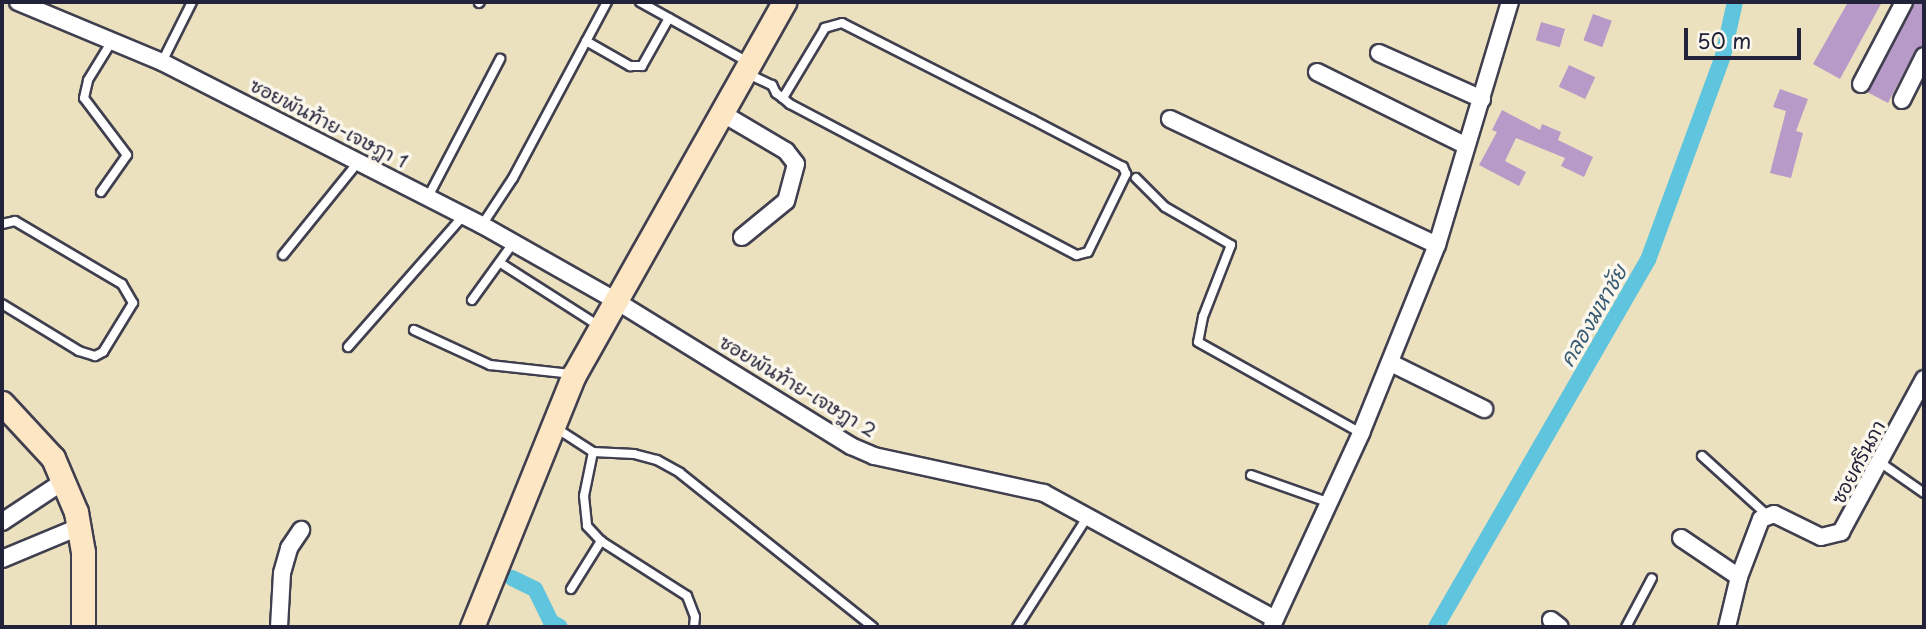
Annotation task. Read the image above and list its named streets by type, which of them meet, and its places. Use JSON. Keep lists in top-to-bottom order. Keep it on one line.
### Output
{"streets":{"street":["ซอยพันท้าย-เจษฎา 1","ซอยพันท้าย-เจษฎา 2","ซอยศรีนภา"]},"crossings":[["ซอยพันท้าย-เจษฎา 1","ซอยพันท้าย-เจษฎา 2"]],"water":["คลองมหาชัย"],"scale_bar":"50 m"}
